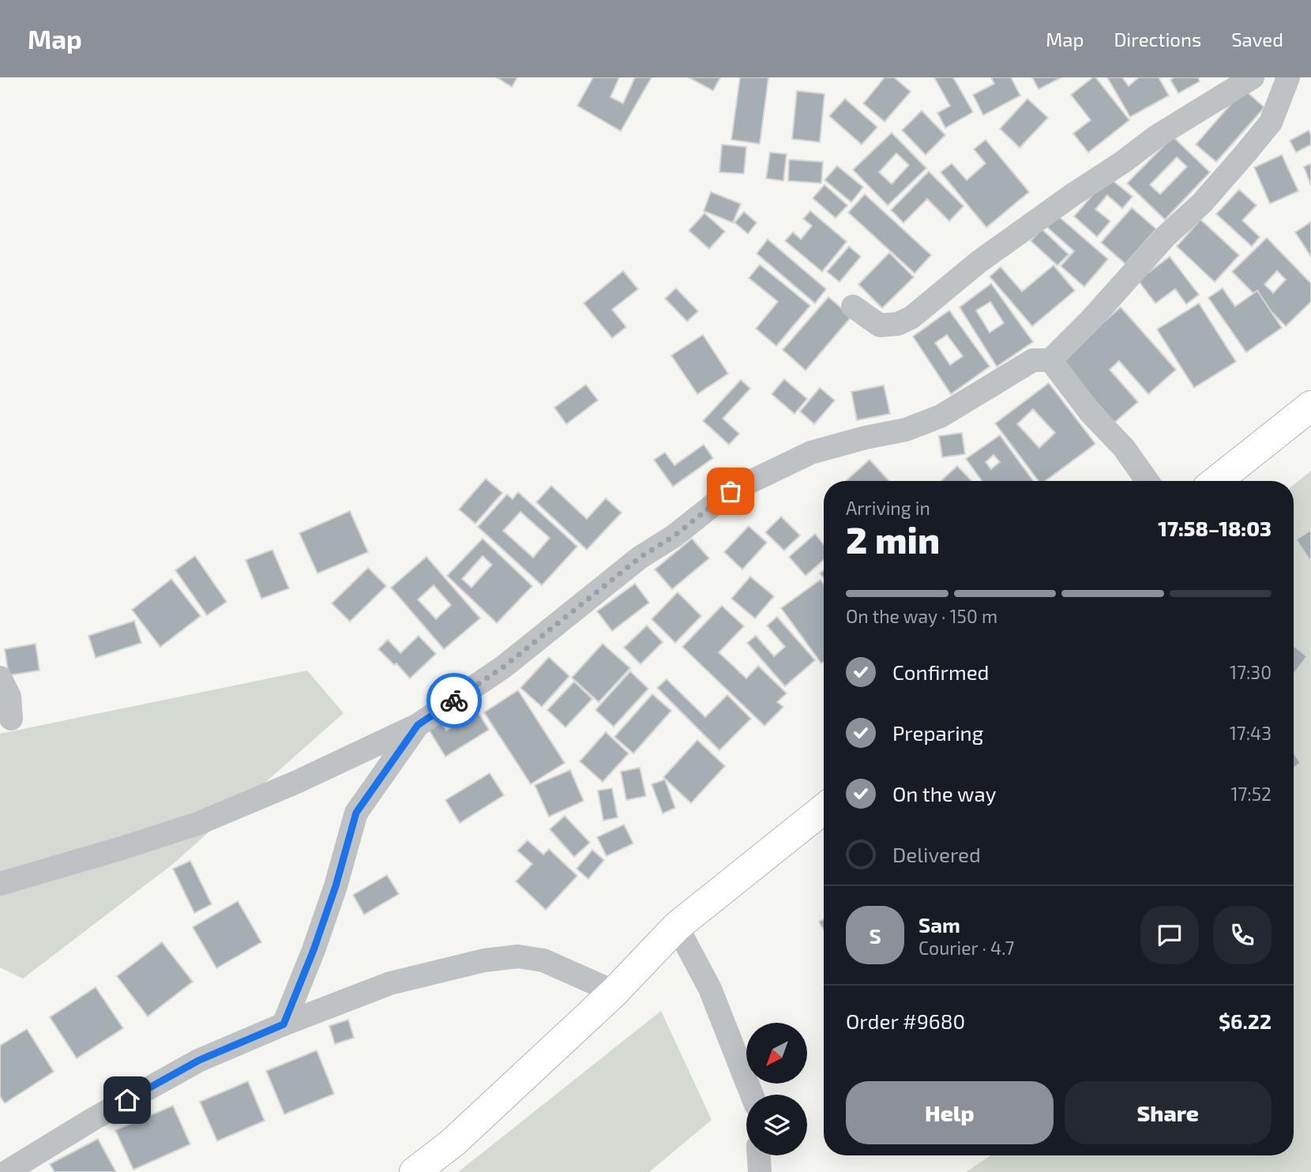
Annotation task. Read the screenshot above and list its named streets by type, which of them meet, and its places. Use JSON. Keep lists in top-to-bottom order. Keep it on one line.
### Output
{"north":"bottom left","page":{"header":"Map","nav":["Map","Directions","Saved"],"heading":["2 min","Arriving in","17:58–18:03"],"panel":["Sam","Courier · 4.7","Order #9680","$6.22"],"bar":"On the way · 150 m","list":[["Confirmed","17:30"],["Preparing","17:43"],["On the way","17:52"],"Delivered"],"round":"S","buttons":["Help","Share"]}}
